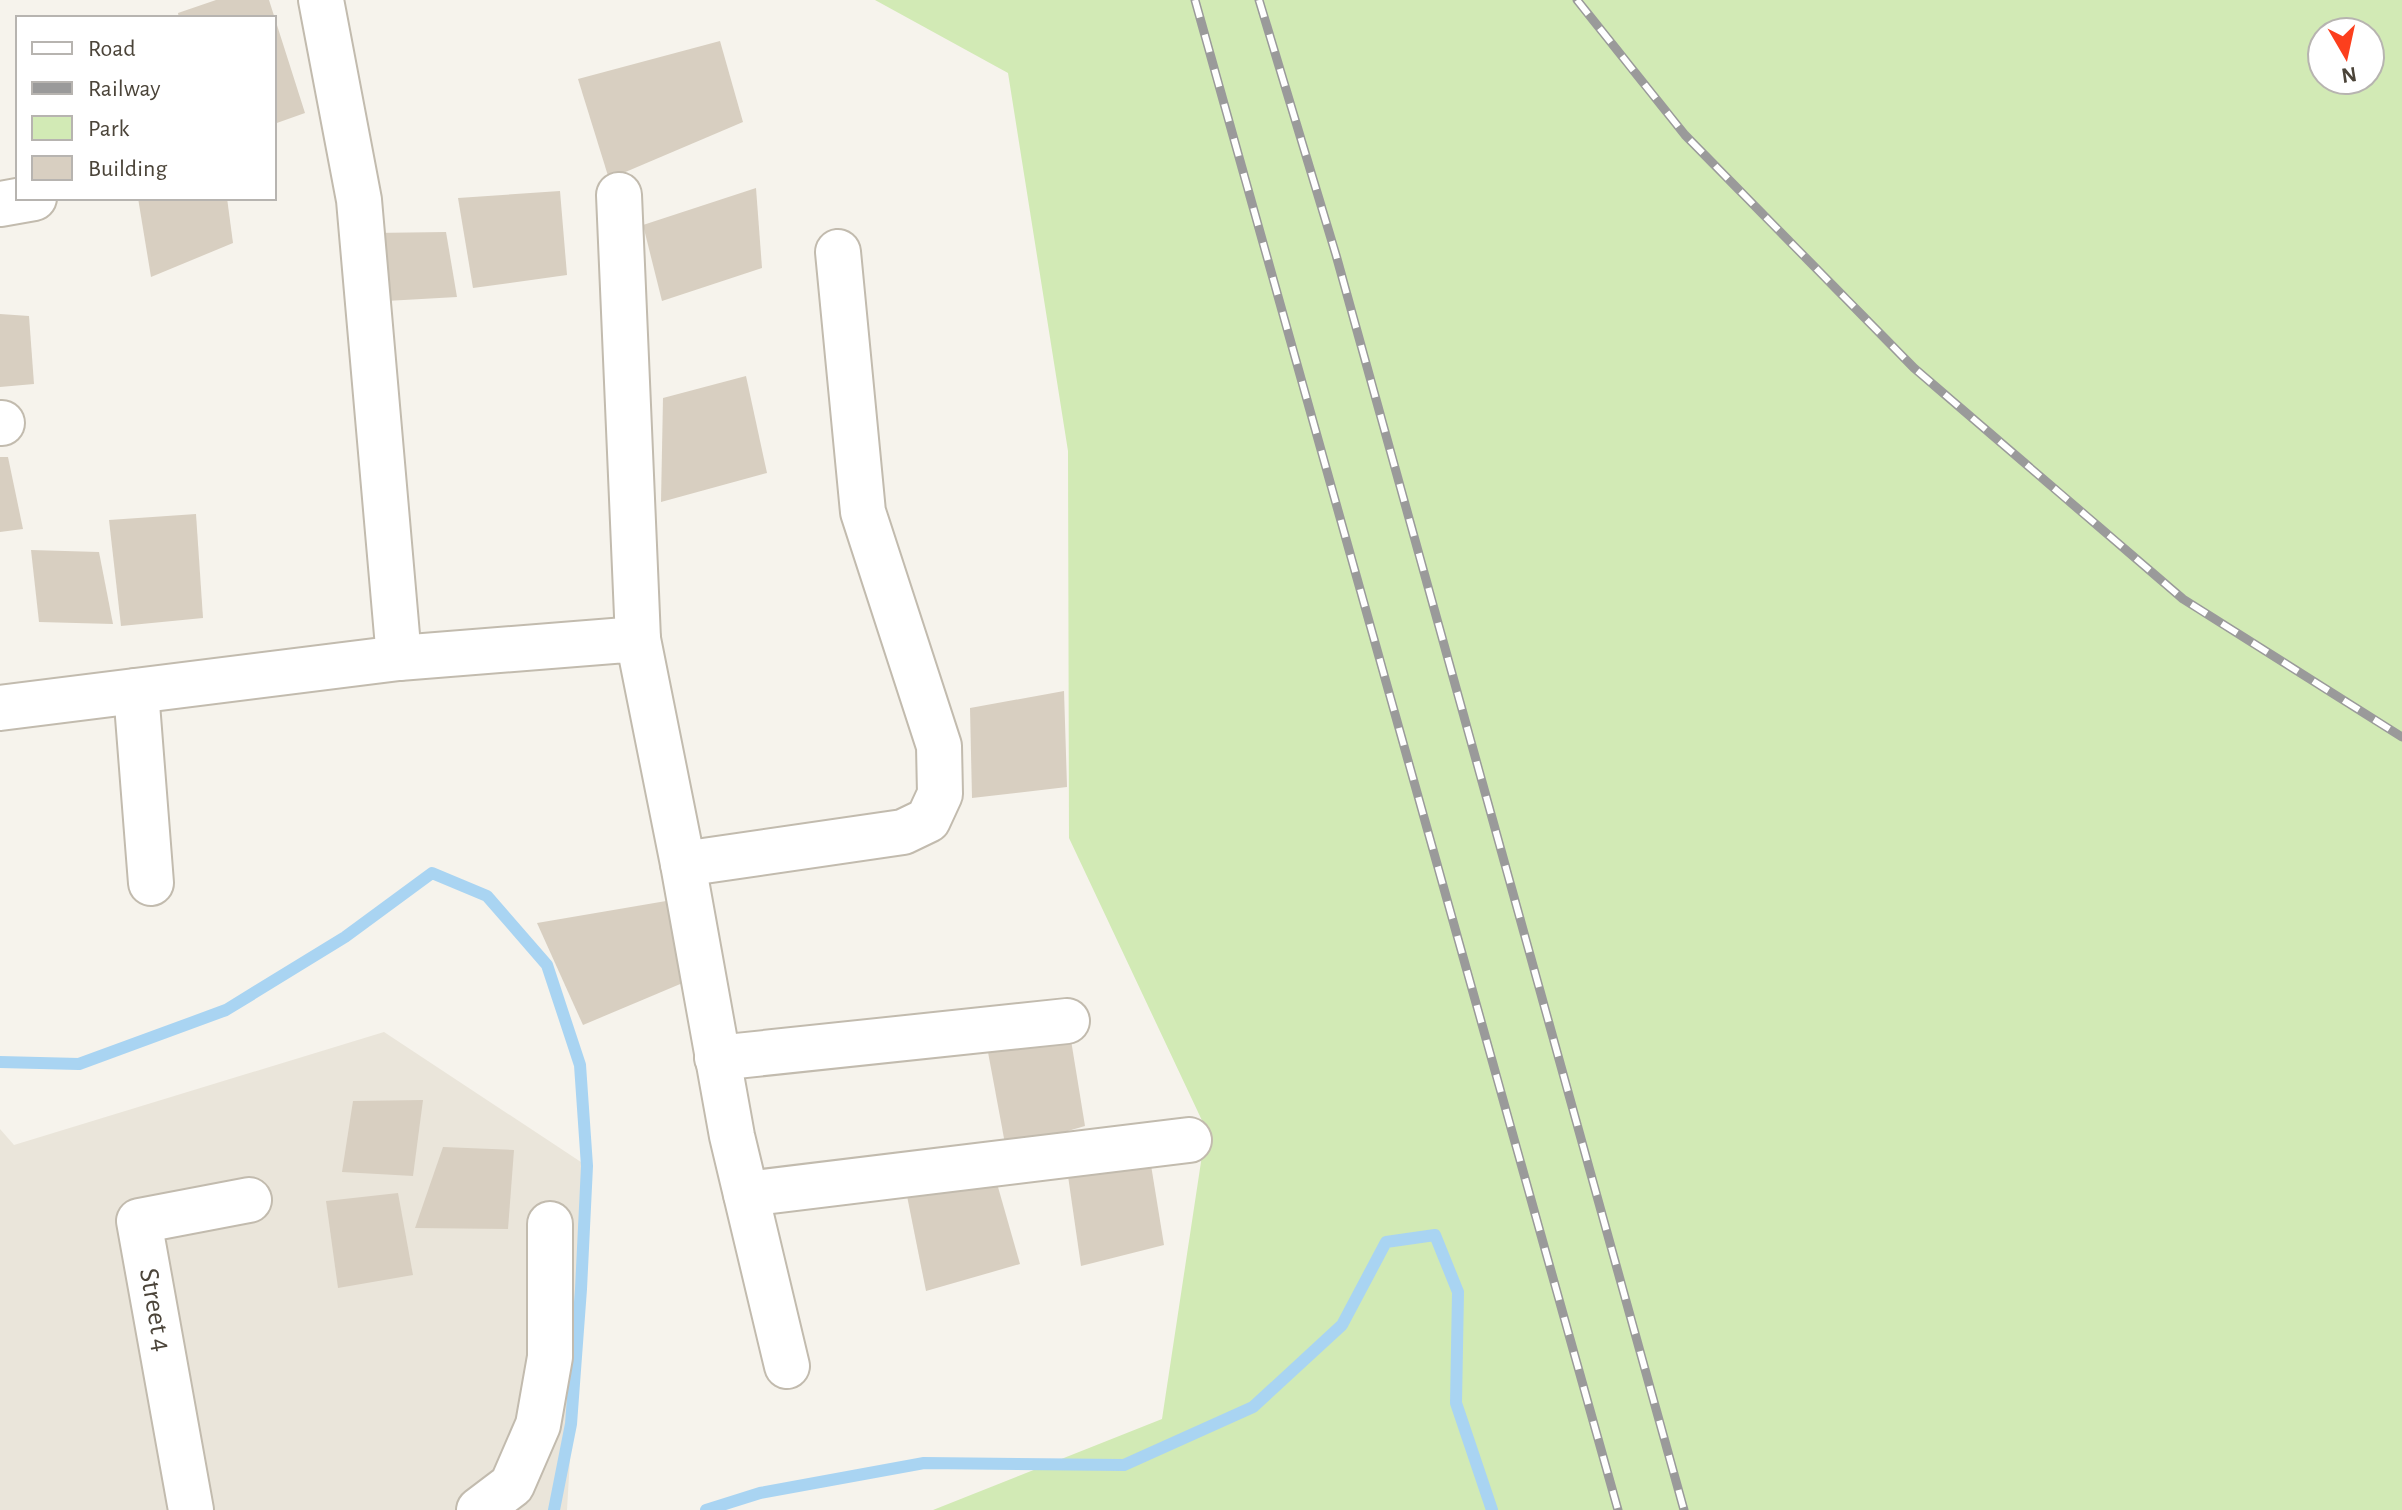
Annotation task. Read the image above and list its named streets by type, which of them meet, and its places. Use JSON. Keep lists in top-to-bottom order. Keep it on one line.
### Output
{"streets":{"street":["Street 4"]},"legend":["Road","Railway","Park","Building"],"north":"bottom"}
